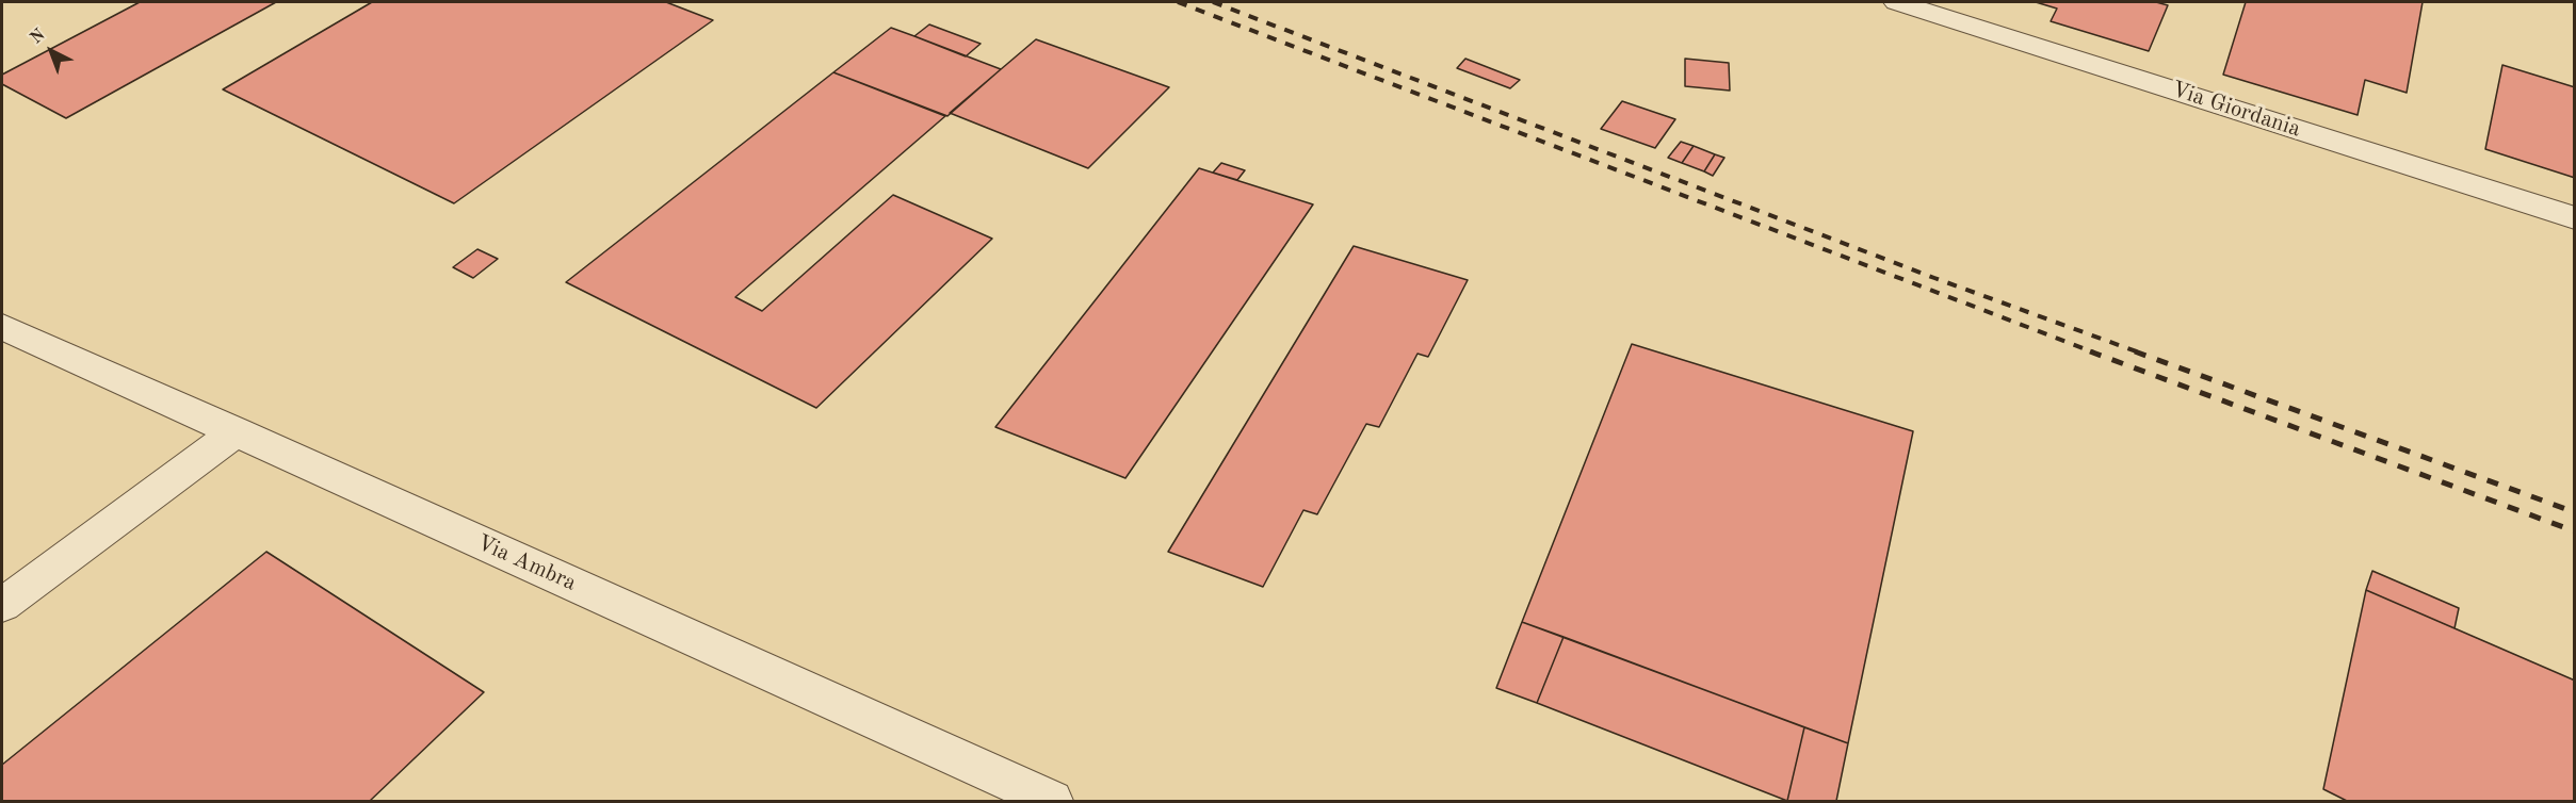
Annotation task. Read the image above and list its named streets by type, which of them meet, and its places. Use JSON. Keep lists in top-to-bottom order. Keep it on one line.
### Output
{"streets":{"street":["Via Giordania","Via Ambra"]},"north":"top left"}
